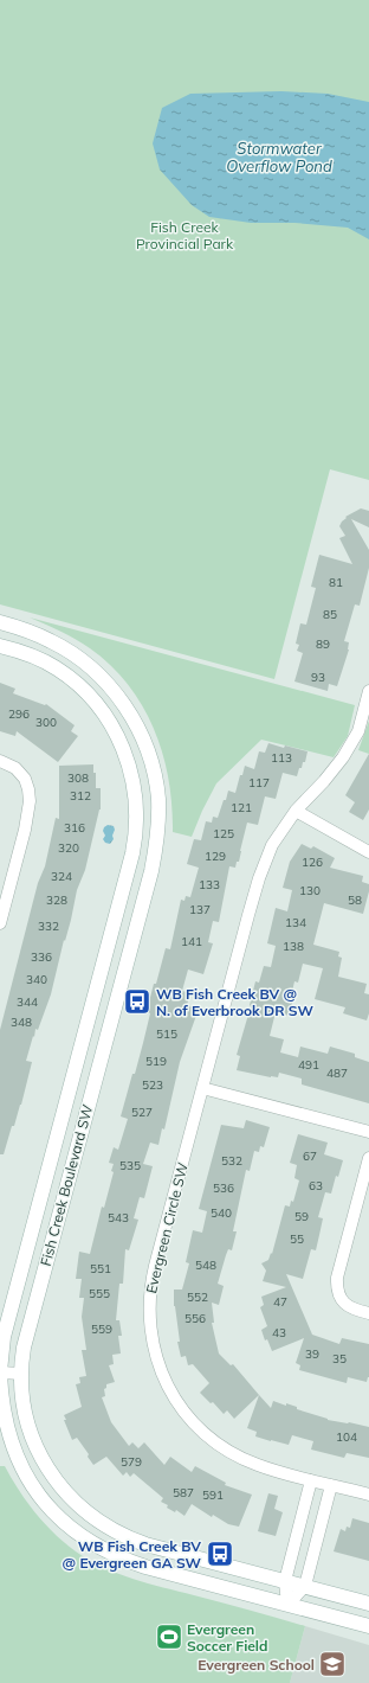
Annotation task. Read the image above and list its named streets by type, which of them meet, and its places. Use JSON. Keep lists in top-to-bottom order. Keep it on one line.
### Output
{"streets":{"main road":["Fish Creek Boulevard SW"],"street":["Evergreen Circle SW"]},"water":["Stormwater Overflow Pond"],"parks":["Fish Creek Provincial Park"],"places":{"bus stop":["WB Fish Creek BV @ N. of Everbrook DR SW","WB Fish Creek BV @ Evergreen GA SW"],"sports":["Evergreen Soccer Field"],"school or university":["Evergreen School"]},"house_numbers":["81","85","89","93","296","300","113","308","117","312","121","316","125","320","129","126","324","133","130","328","58","137","134","332","141","138","336","340","344","348","515","519","491","487","523","527","67","532","535","63","536","540","59","543","55","548","551","555","552","47","556","559","43","39","35","104","579","587","591"]}
